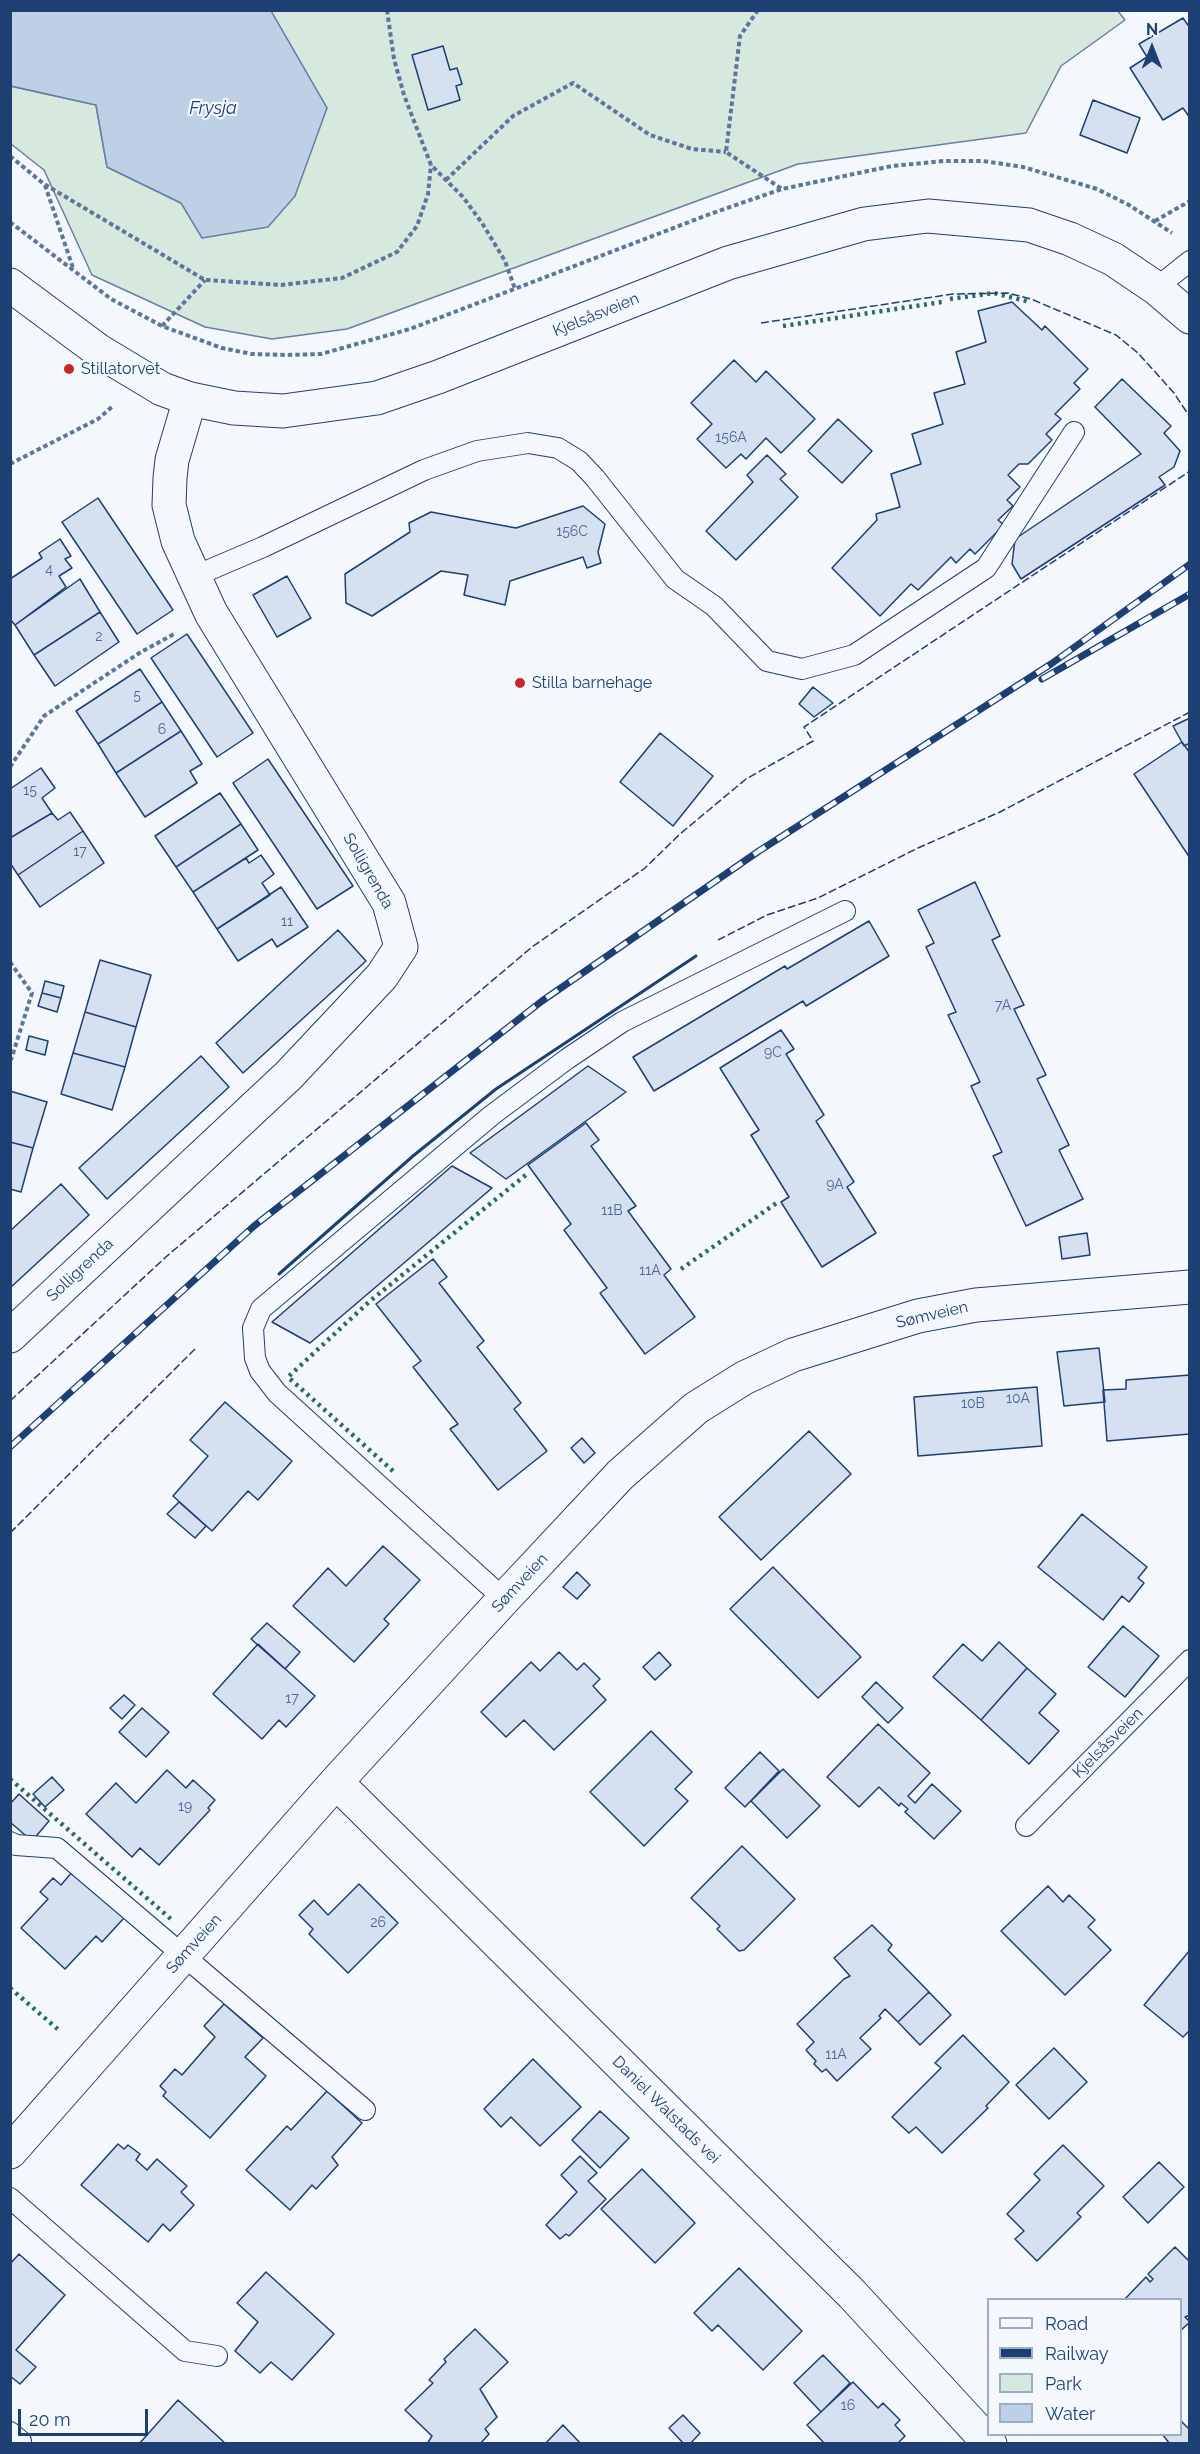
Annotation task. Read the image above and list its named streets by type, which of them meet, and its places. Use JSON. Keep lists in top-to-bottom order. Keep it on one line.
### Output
{"streets":{"street":["Kjelsåsveien","Solligrenda","Sømveien","Daniel Walstads vei"]},"crossings":[["Kjelsåsveien","Solligrenda"],["Sømveien","Daniel Walstads vei"]],"water":["Frysja"],"places":["Stillatorvet","Stilla barnehage"],"house_numbers":["156A","156C","4","2","5","6","15","17","11","7A","9C","9A","11B","11A","10A","10B","17","19","26","11A","16"],"legend":["Road","Railway","Park","Water"],"scale_bar":"20 m","north":"top"}
